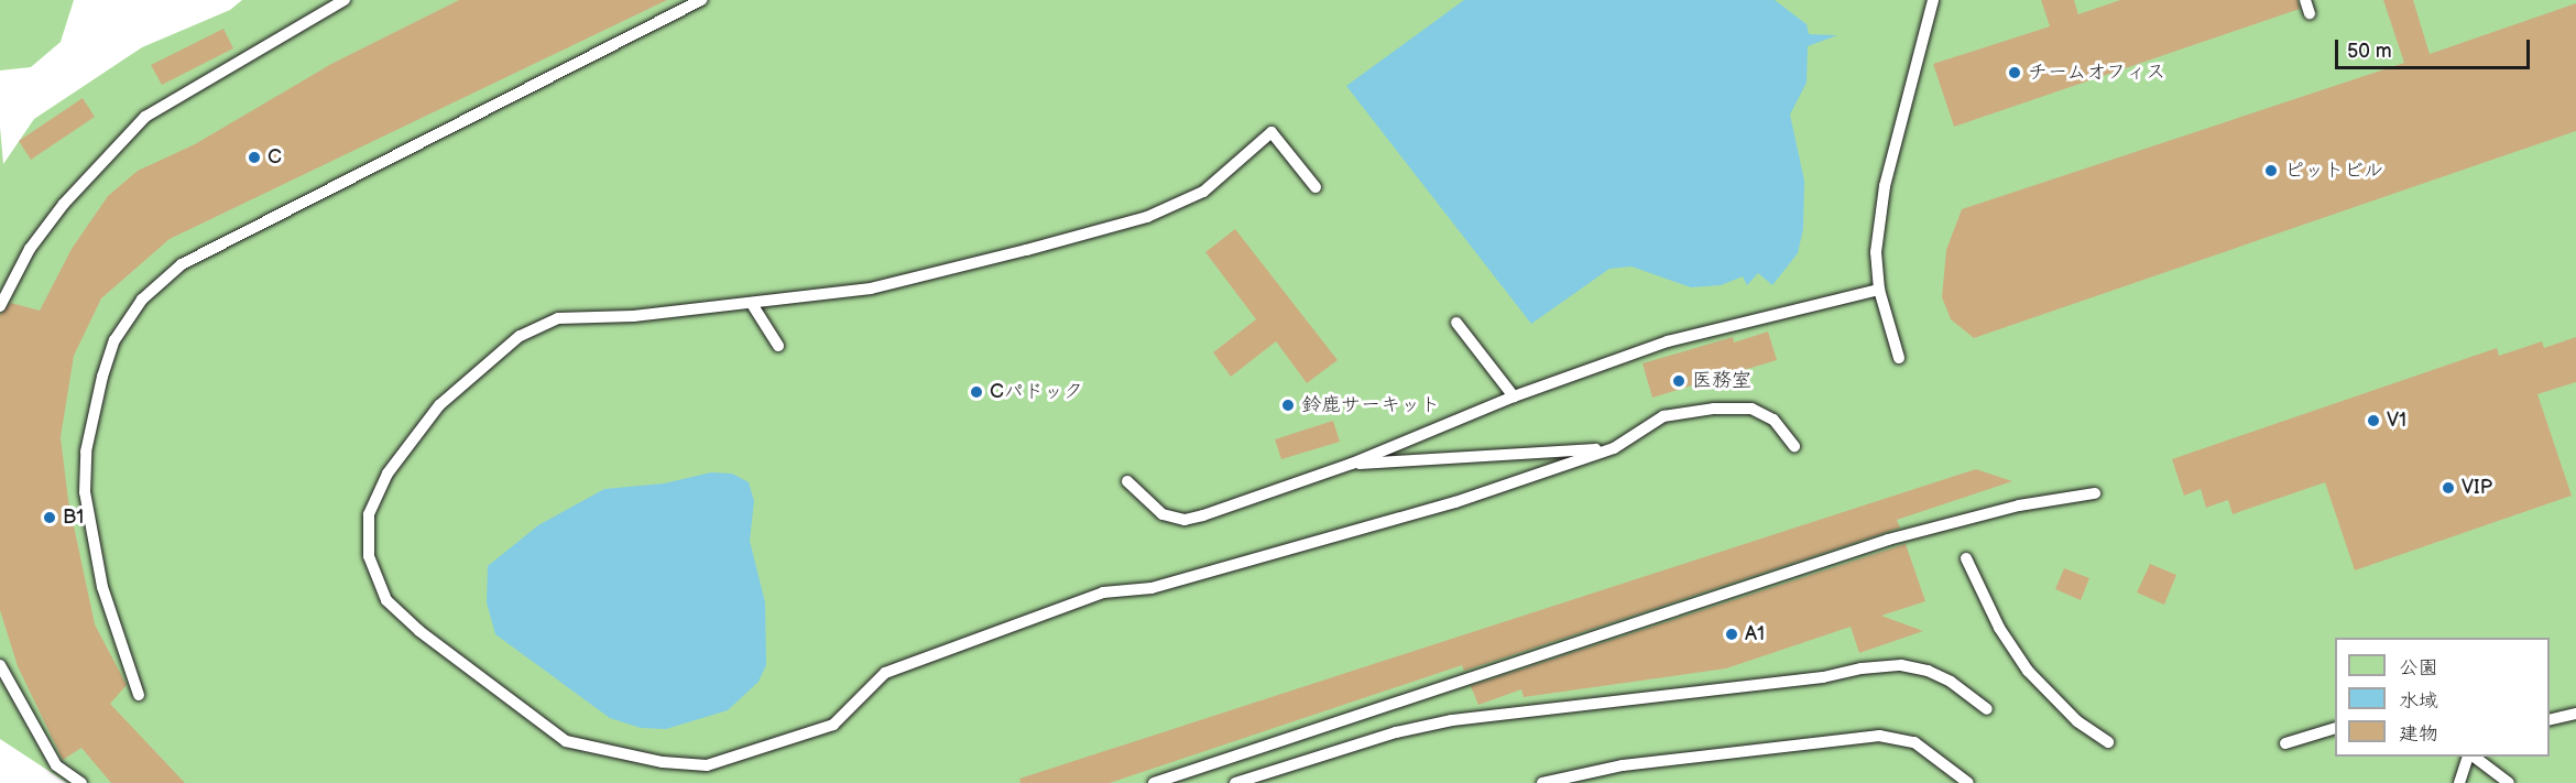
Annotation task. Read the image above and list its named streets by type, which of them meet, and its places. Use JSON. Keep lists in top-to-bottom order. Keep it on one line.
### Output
{"places":["チームオフィス","C","ピットビル","医務室","Cパドック","鈴鹿サーキット","V1","VIP","B1","A1"],"legend":["公園","水域","建物"],"scale_bar":"50 m"}
